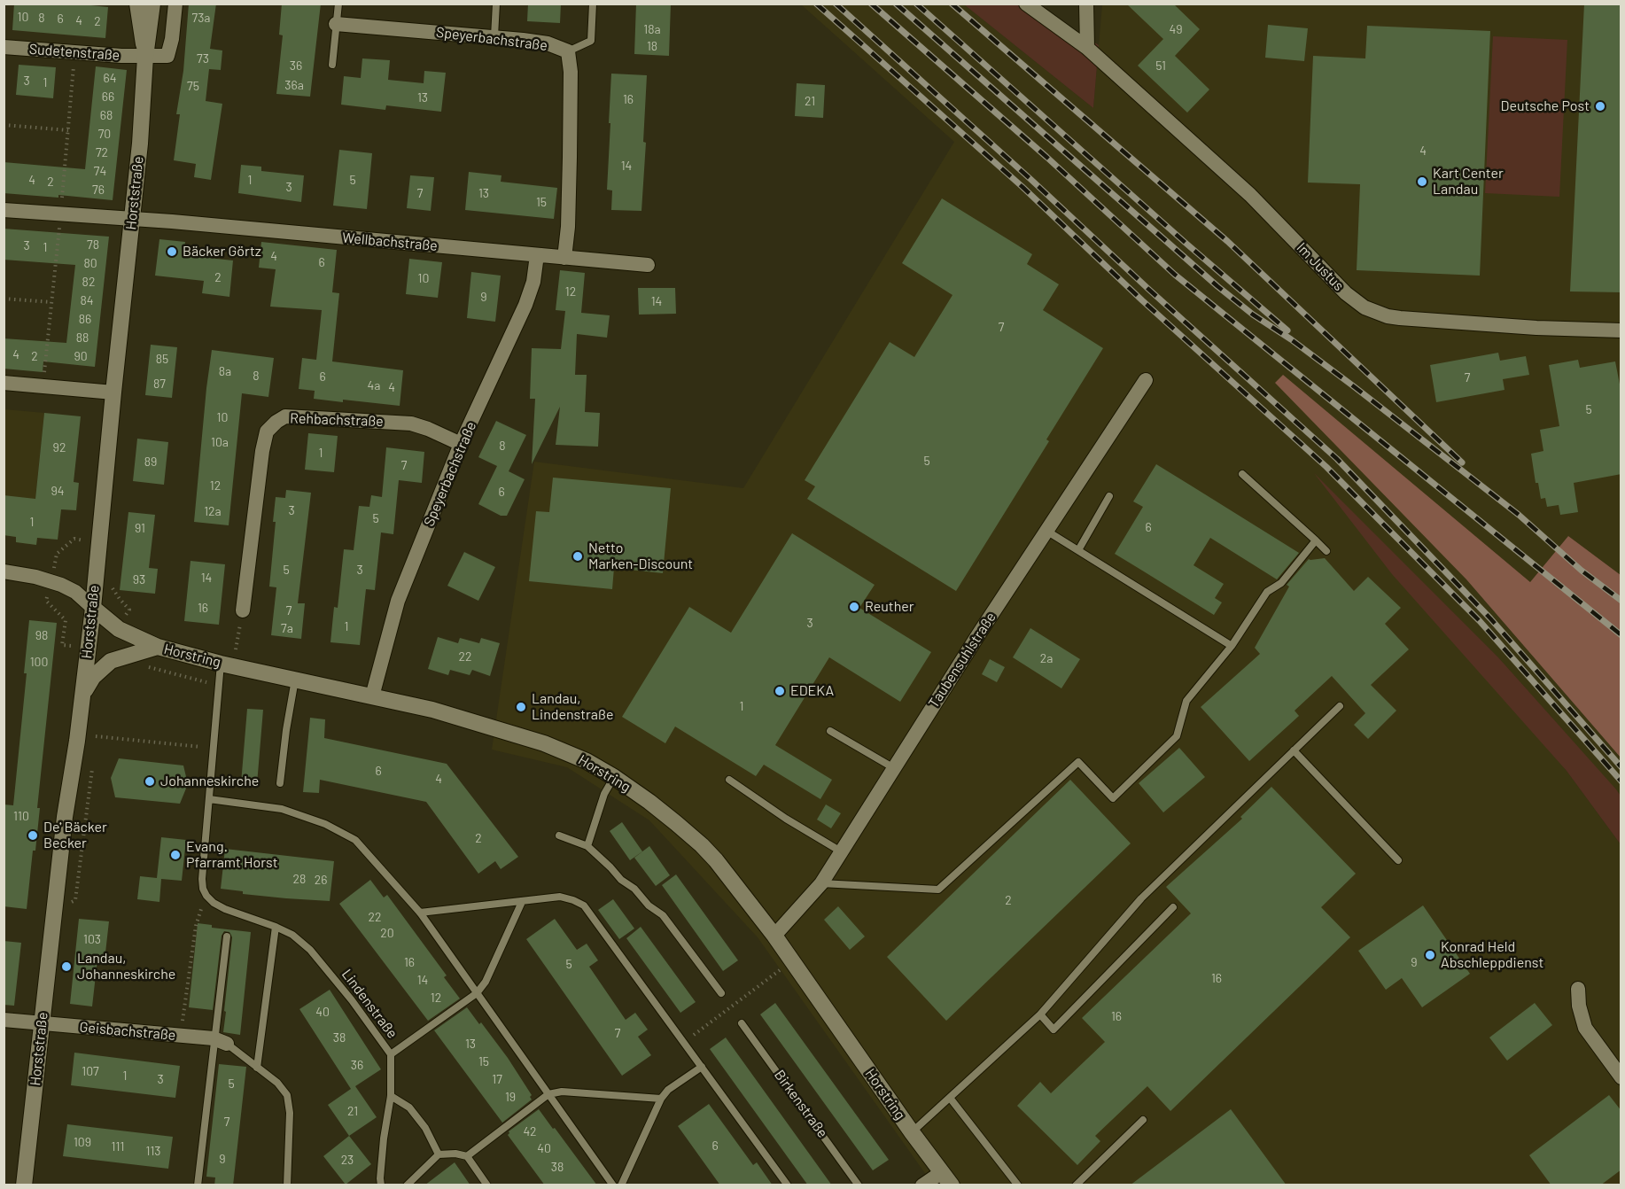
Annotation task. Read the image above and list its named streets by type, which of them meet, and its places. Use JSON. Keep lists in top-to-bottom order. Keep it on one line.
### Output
{"streets":{"street":["Speyerbachstraße","Sudetenstraße","Horststraße","Wellbachstraße","Im Justus","Rehbachstraße","Horstring","Taubensuhlstraße","Geisbachstraße"],"lane":["Lindenstraße","Birkenstraße"]},"crossings":[["Speyerbachstraße","Wellbachstraße"],["Speyerbachstraße","Rehbachstraße"],["Speyerbachstraße","Horstring"],["Sudetenstraße","Horststraße"],["Horststraße","Wellbachstraße"],["Horststraße","Horstring"],["Horststraße","Geisbachstraße"],["Horstring","Taubensuhlstraße"]],"places":["Deutsche Post","Kart Center Landau","Bäcker Görtz","Netto Marken-Discount","Reuther","EDEKA","Landau, Lindenstraße","Johanneskirche","De' Bäcker Becker","Evang. Pfarramt Horst","Konrad Held Abschleppdienst","Landau, Johanneskirche"],"house_numbers":["10","8","73a","6","4","2","18a","49","18","73","36","51","64","3","1","36a","75","66","13","16","21","68","70","4","72","14","74","4","1","5","2","3","76","7","13","15","78","3","1","4","6","80","2","10","82","12","9","84","14","86","7","88","4","2","90","85","8a","8","6","7","87","4a","4","5","10","10a","8","92","1","5","89","7","12","94","6","3","12a","5","1","6","91","5","3","14","93","16","7","3","1","7a","98","22","2a","100","1","6","4","110","2","28","26","2","22","20","103","16","9","5","16","14","12","40","16","7","38","13","15","36","107","1","3","17","5","19","21","7","42","109","6","111","40","113","9","23","38"]}
